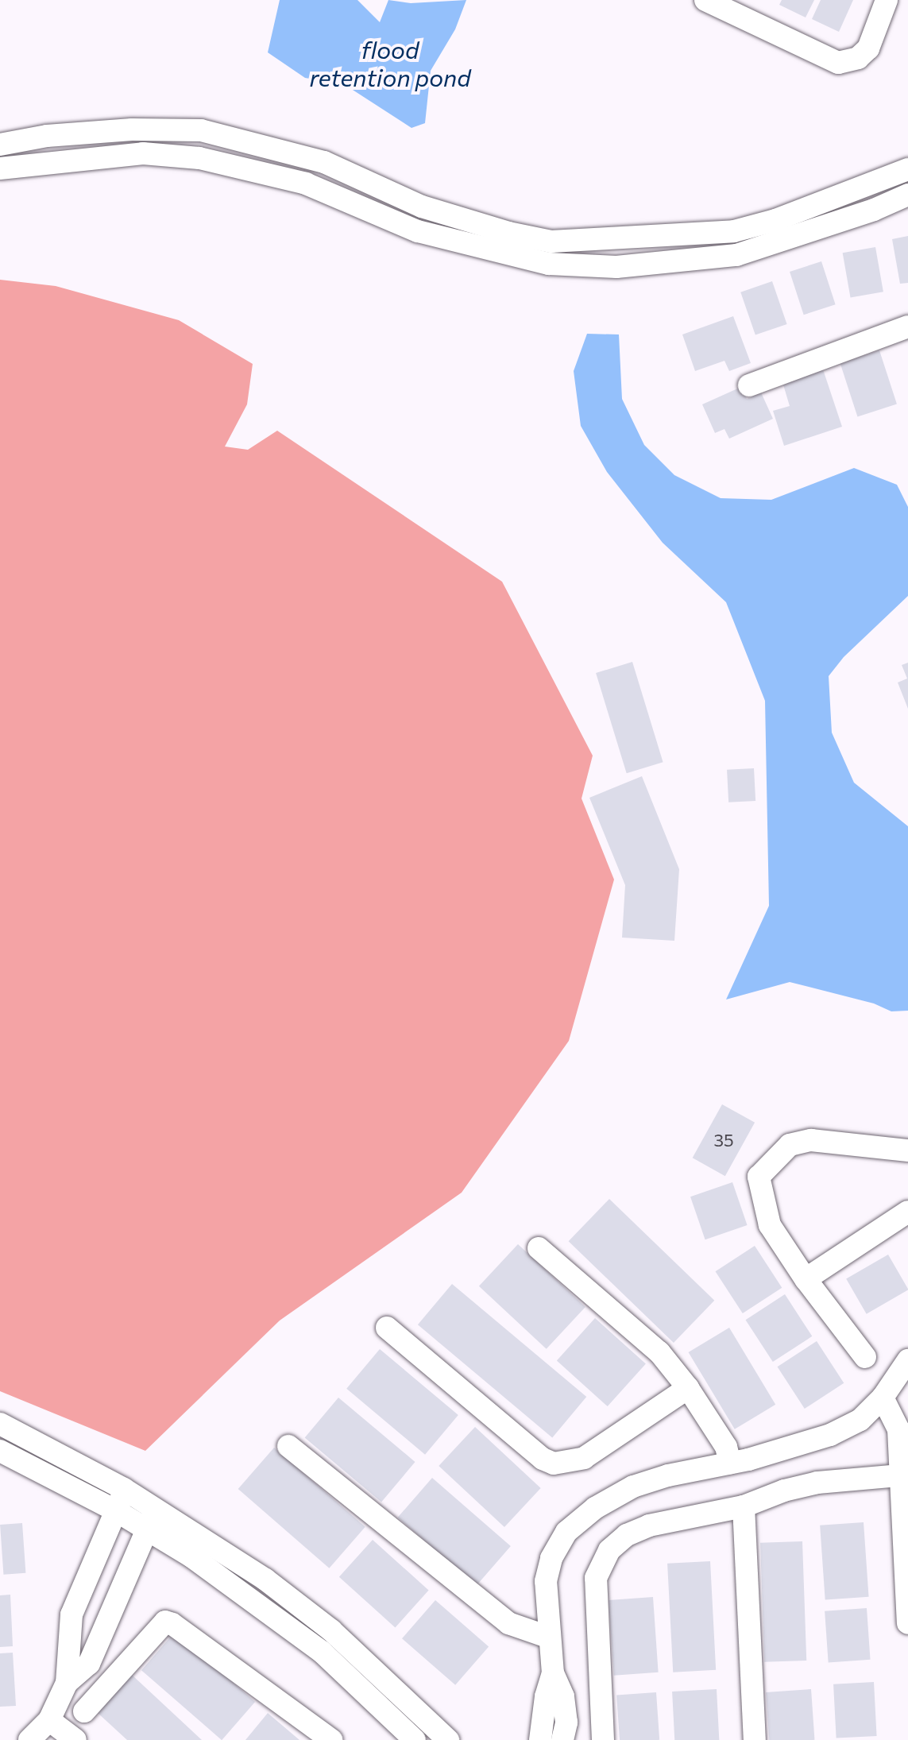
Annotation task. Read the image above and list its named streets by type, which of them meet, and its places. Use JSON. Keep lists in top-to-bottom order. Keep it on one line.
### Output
{"water":["flood retention pond"],"house_numbers":["35"]}
